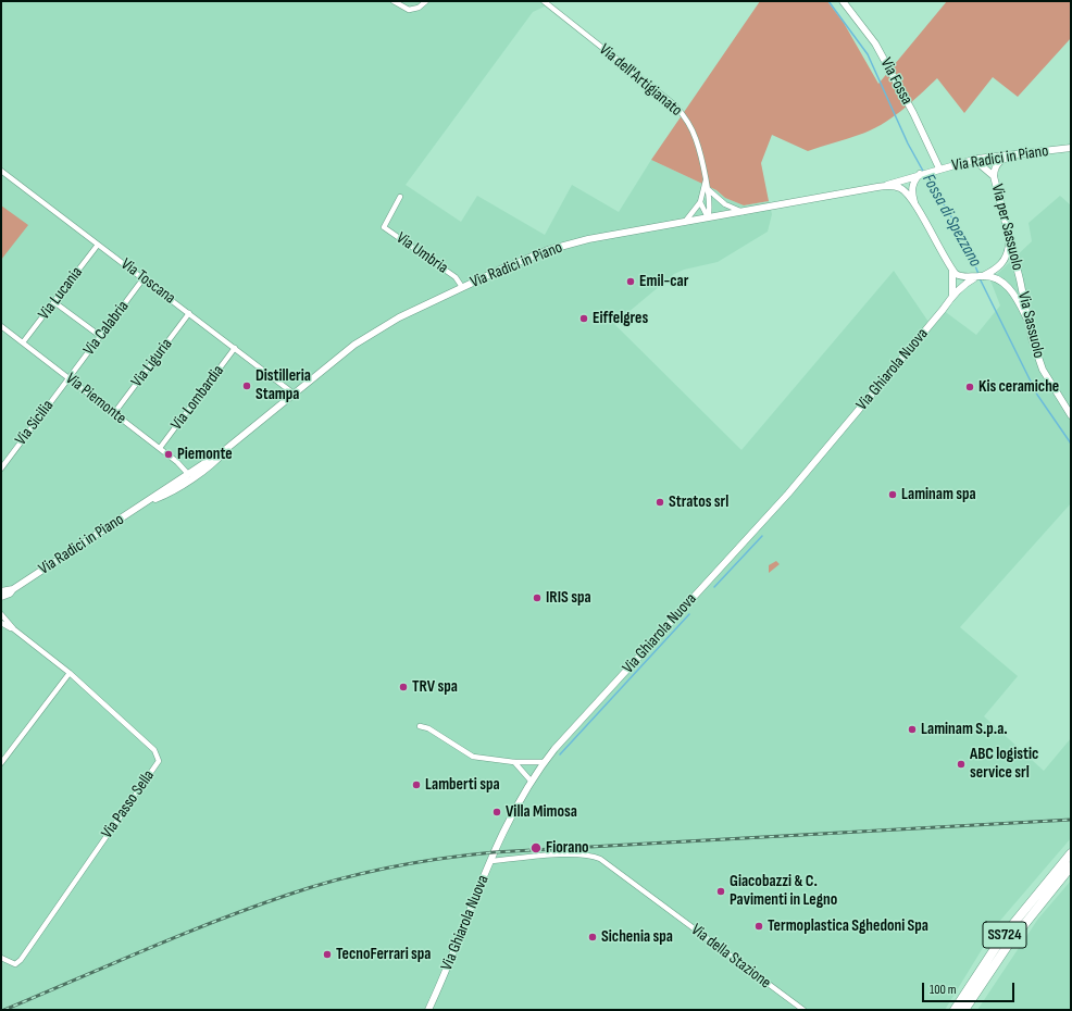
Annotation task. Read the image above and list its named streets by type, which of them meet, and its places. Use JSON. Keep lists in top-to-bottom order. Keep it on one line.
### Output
{"streets":{"highway":["SS724"],"street":["Via dell'Artigianato","Via Fossa","Via Radici in Piano","Via per Sassuolo","Via Umbria","Via Toscana","Via Lucania","Via Sassuolo","Via Calabria","Via Liguria","Via Ghiarola Nuova","Via Lombardia","Via Piemonte","Via Sicilia","Via Passo Sella","Via della Stazione"]},"crossings":[["Via dell'Artigianato","Via Radici in Piano"],["Via Fossa","Via Radici in Piano"],["Via Fossa","Via per Sassuolo"],["Via Fossa","Via Ghiarola Nuova"],["Via Radici in Piano","Via per Sassuolo"],["Via Radici in Piano","Via Umbria"],["Via Radici in Piano","Via Toscana"],["Via Radici in Piano","Via Ghiarola Nuova"],["Via per Sassuolo","Via Sassuolo"],["Via per Sassuolo","Via Ghiarola Nuova"],["Via Toscana","Via Lucania"],["Via Toscana","Via Calabria"],["Via Toscana","Via Liguria"],["Via Toscana","Via Lombardia"],["Via Lucania","Via Piemonte"],["Via Calabria","Via Piemonte"],["Via Calabria","Via Sicilia"],["Via Liguria","Via Piemonte"],["Via Ghiarola Nuova","Via della Stazione"],["Via Lombardia","Via Piemonte"],["Via Piemonte","Via Sicilia"]],"water":["Fossa di Spezzano"],"places":["Emil-car","Eiffelgres","Distilleria Stampa","Kis ceramiche","Piemonte","Laminam spa","Stratos srl","IRIS spa","TRV spa","Laminam S.p.a.","ABC logistic service srl","Lamberti spa","Villa Mimosa","Fiorano","Giacobazzi & C. Pavimenti in Legno","Termoplastica Sghedoni Spa","Sichenia spa","TecnoFerrari spa"],"scale_bar":"100 m"}
